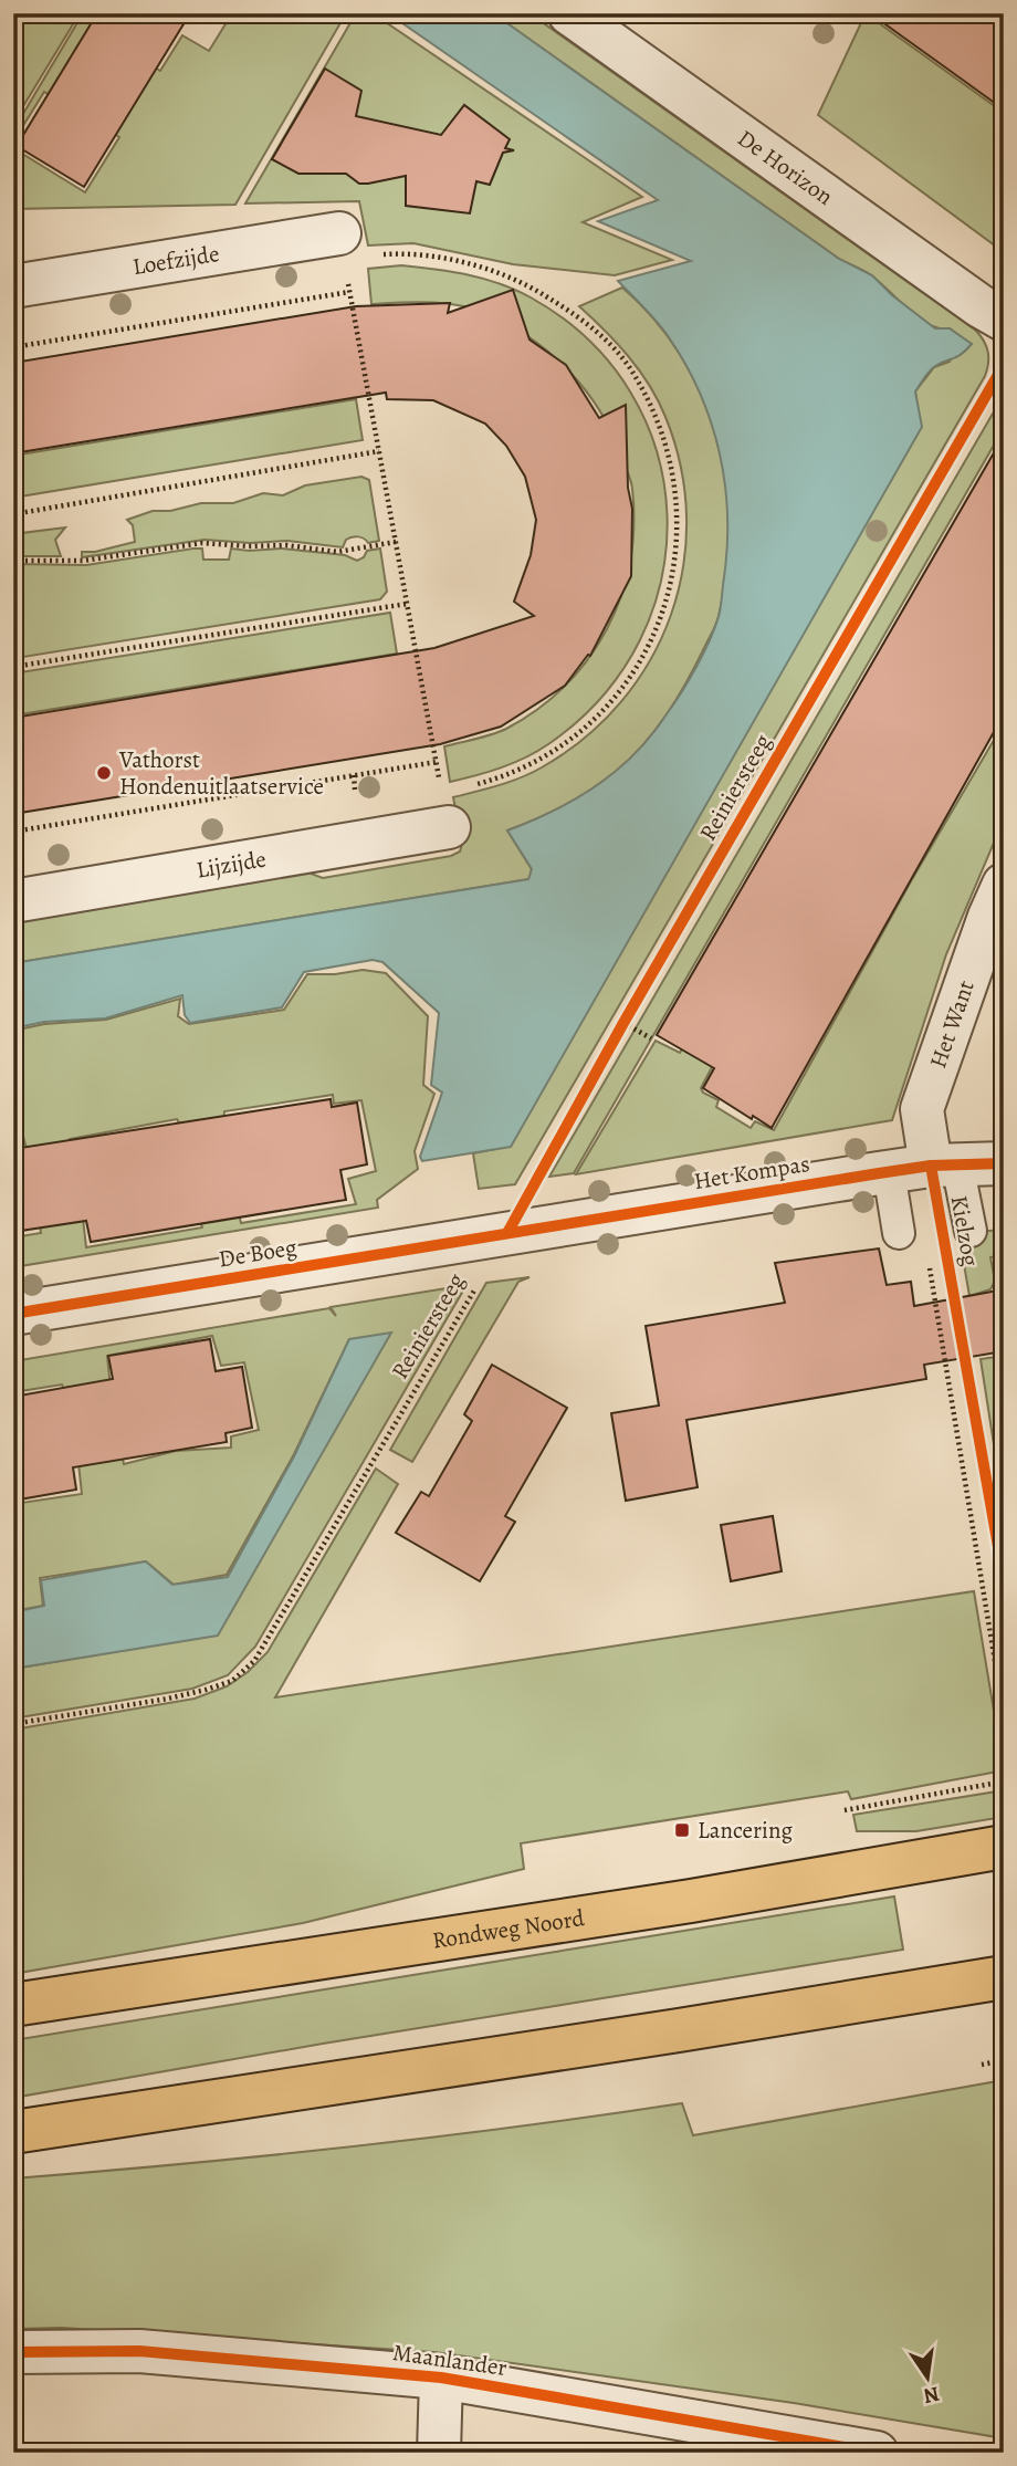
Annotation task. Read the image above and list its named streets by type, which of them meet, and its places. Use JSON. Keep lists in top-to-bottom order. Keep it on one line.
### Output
{"streets":{"main road":["Rondweg Noord"],"street":["De Horizon","Loefzijde","Lijzijde","Het Want","Het Kompas","De Boeg","Maanlander"],"cycle path":["Reiniersteeg","Kielzog"]},"crossings":[["Reiniersteeg","Het Kompas"],["Reiniersteeg","De Boeg"],["Het Want","Het Kompas"],["Het Kompas","De Boeg"]],"places":{"other":["Vathorst Hondenuitlaatservice"],"transit":["Lancering"]},"north":"bottom"}
